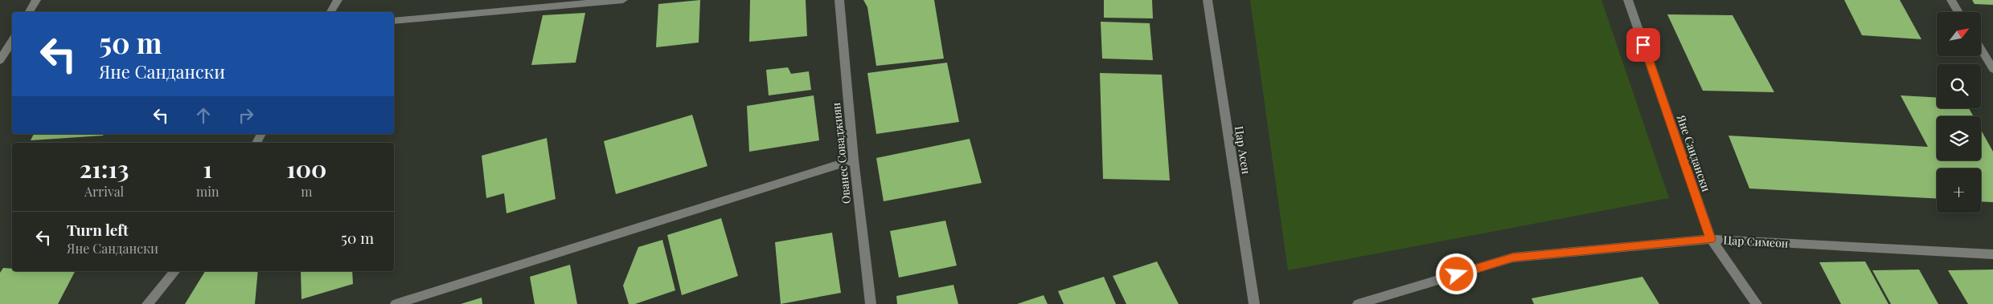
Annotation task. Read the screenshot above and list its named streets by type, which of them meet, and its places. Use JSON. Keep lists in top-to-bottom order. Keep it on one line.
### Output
{"streets":{"street":["Цар Асен","Ованес Соваджиян","Яне Сандански","Цар Симеон"]},"crossings":[["Яне Сандански","Цар Симеон"]],"north":"top right","page":{"map_buttons":"+","turn":["50 m","Яне Сандански"],"eta":["21:13","Arrival","1","min","100","m"],"list":[{"name":"Turn left","note":"Яне Сандански","value":"50 m"}]}}
